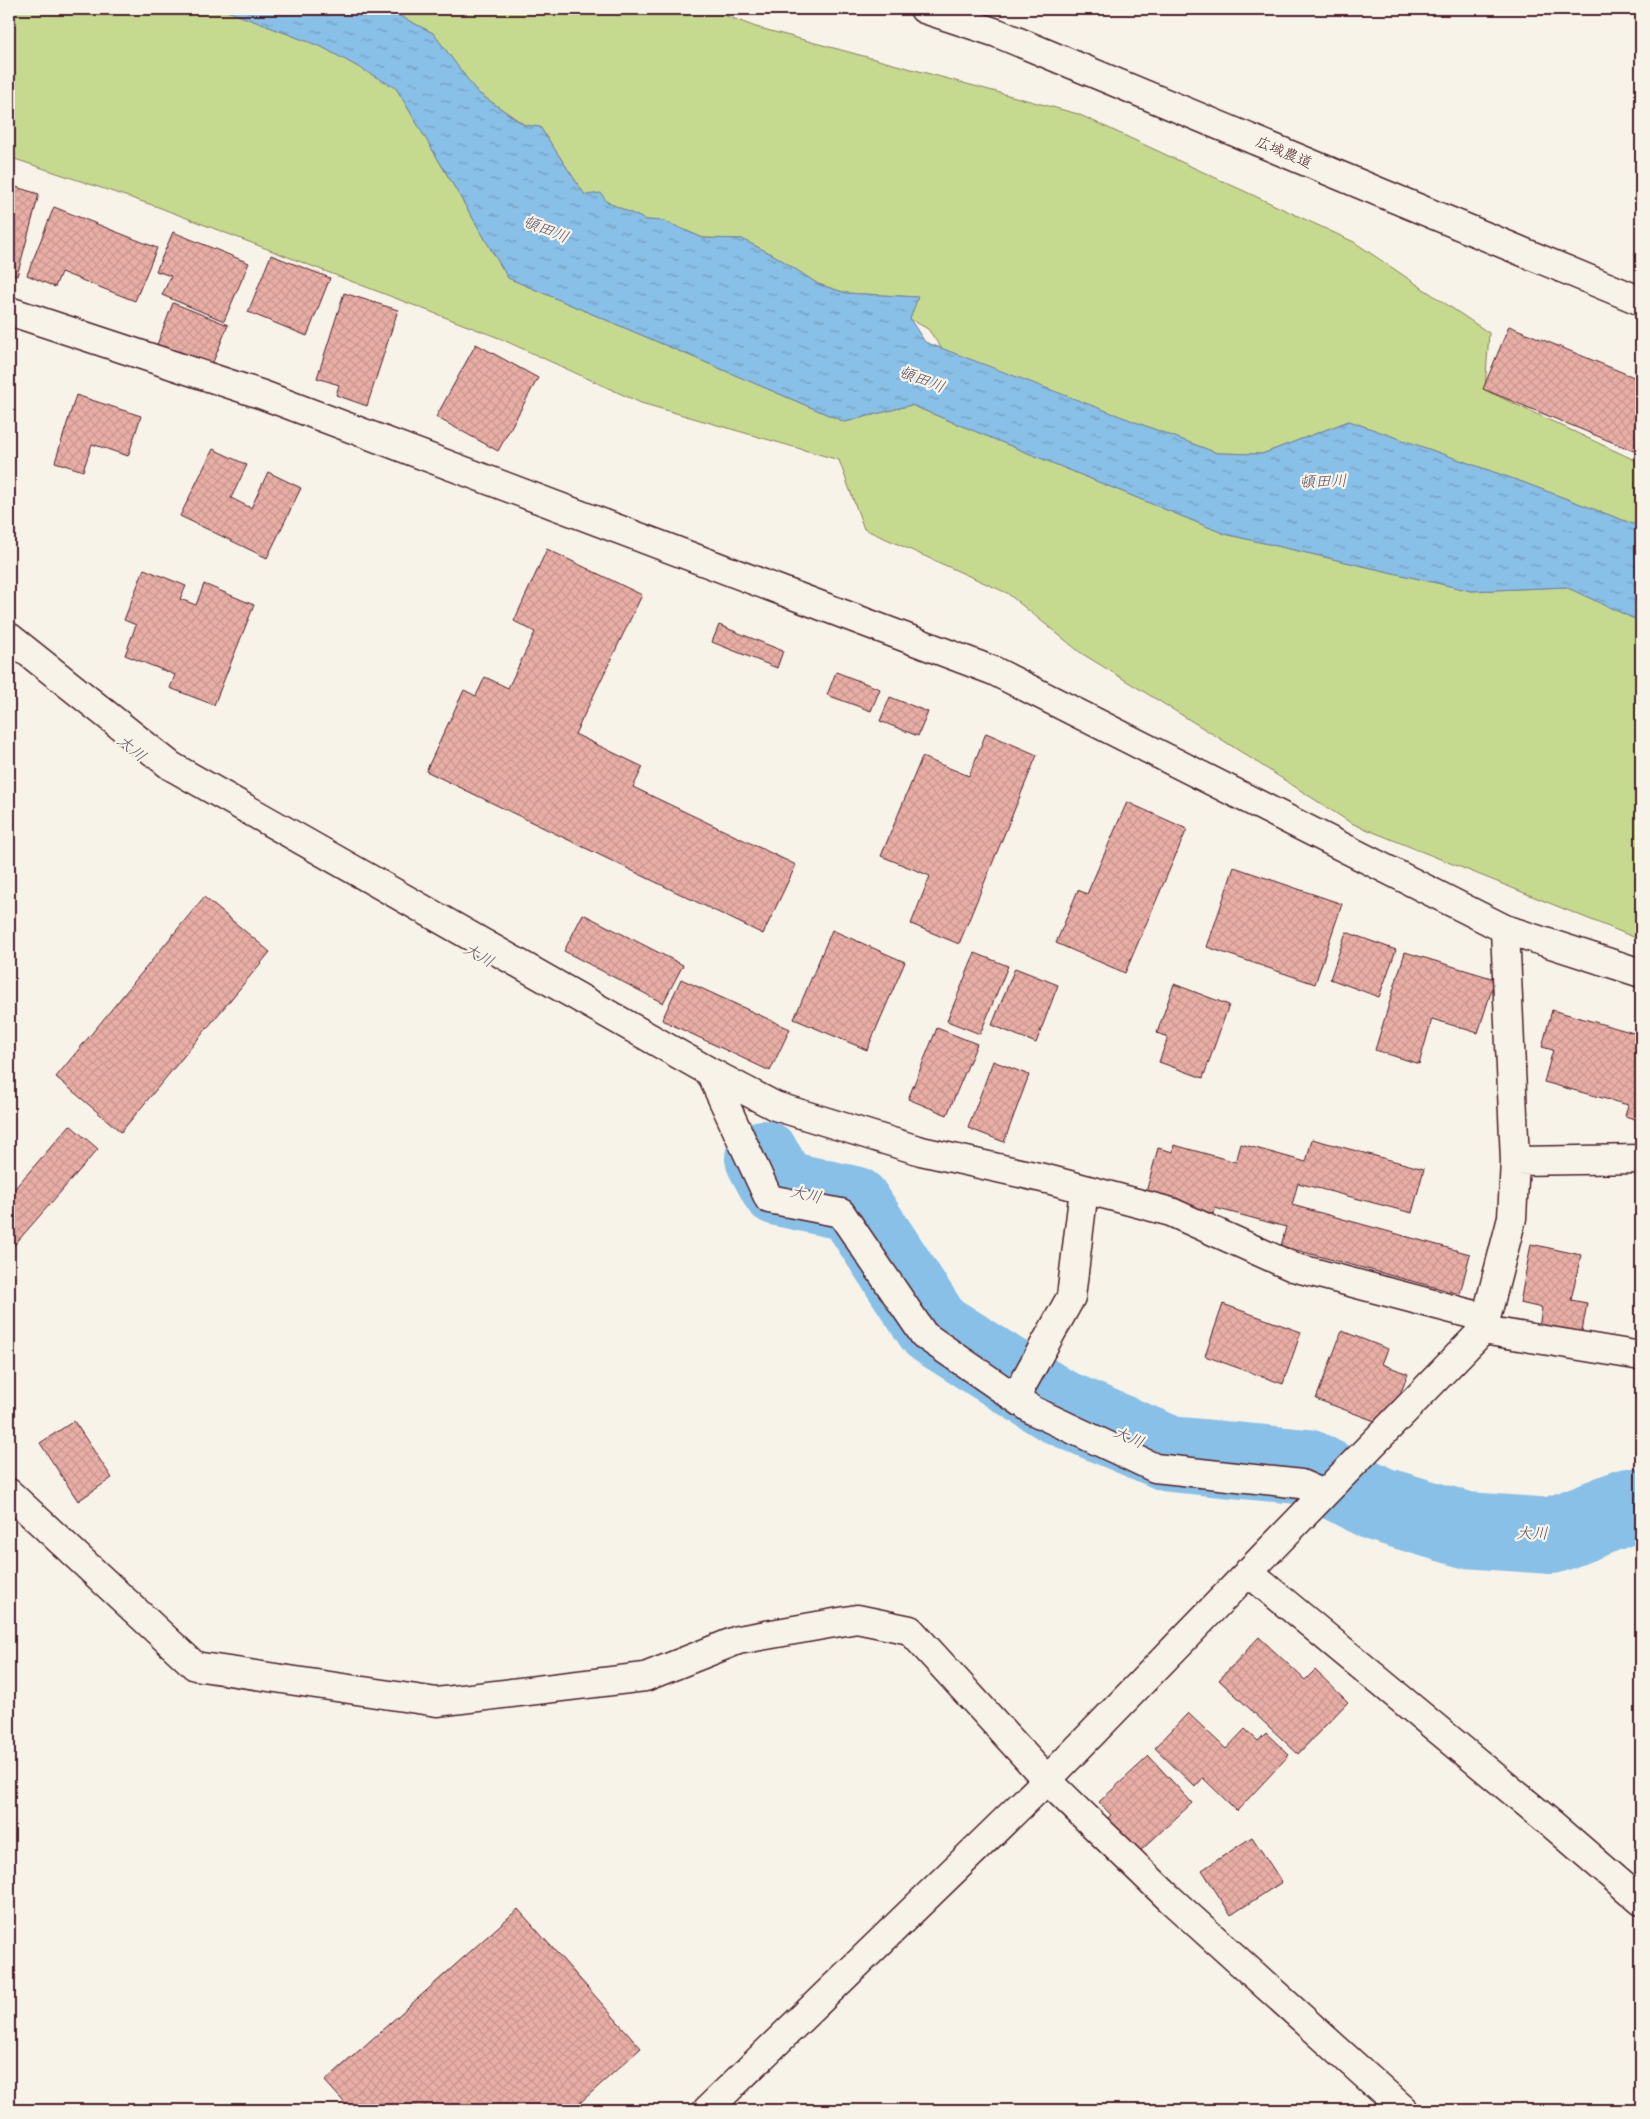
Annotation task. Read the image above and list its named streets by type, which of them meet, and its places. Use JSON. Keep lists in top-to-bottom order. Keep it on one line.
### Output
{"streets":{"street":["広域農道"]},"water":["頓田川","大川"]}
